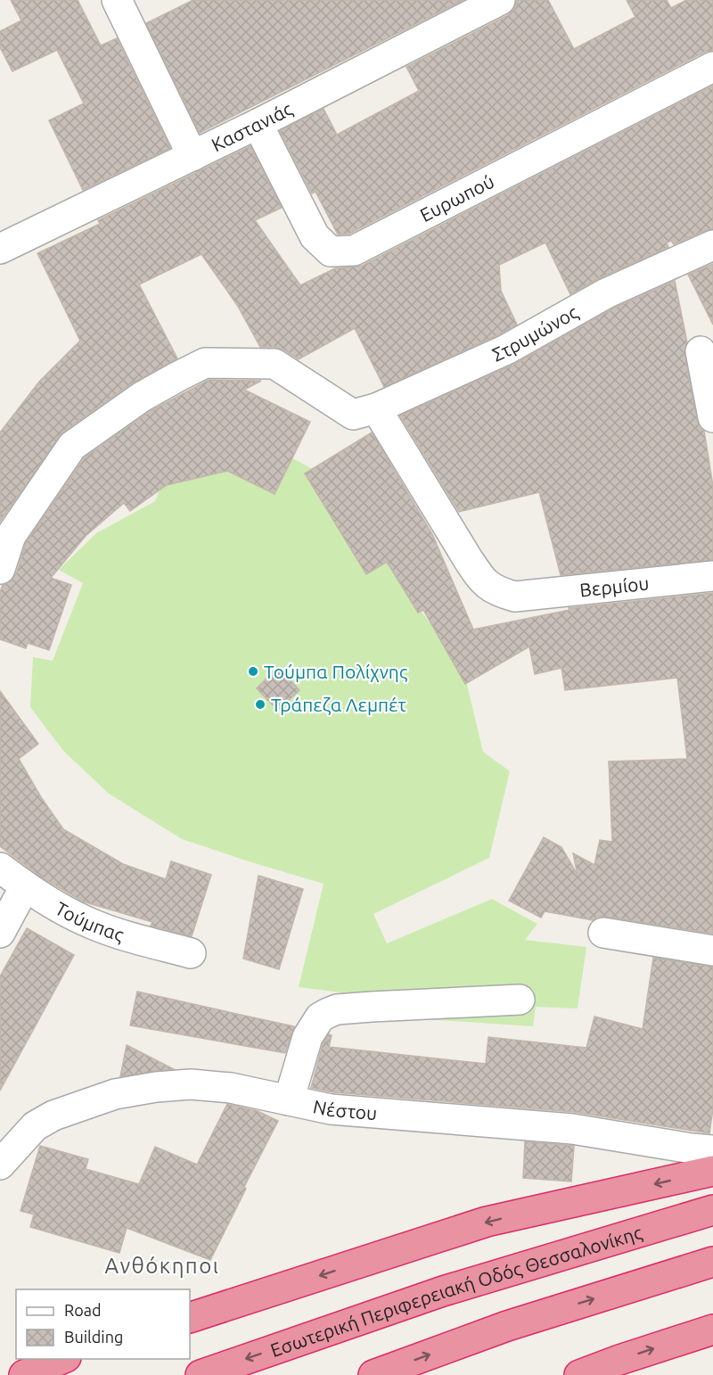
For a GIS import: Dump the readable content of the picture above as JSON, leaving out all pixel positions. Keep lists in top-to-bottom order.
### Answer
{
  "streets": {
    "highway": ["Εσωτερική Περιφερειακή Οδός Θεσσαλονίκης"],
    "street": [
      "Καστανιάς",
      "Ευρωπού",
      "Στρυμώνος",
      "Βερμίου",
      "Τούμπας",
      "Νέστου"
    ]
  },
  "crossings": [
    ["Καστανιάς", "Ευρωπού"],
    ["Στρυμώνος", "Βερμίου"]
  ],
  "districts": ["Ανθόκηποι"],
  "places": ["Τούμπα Πολίχνης", "Τράπεζα Λεμπέτ"],
  "legend": ["Road", "Building"]
}
